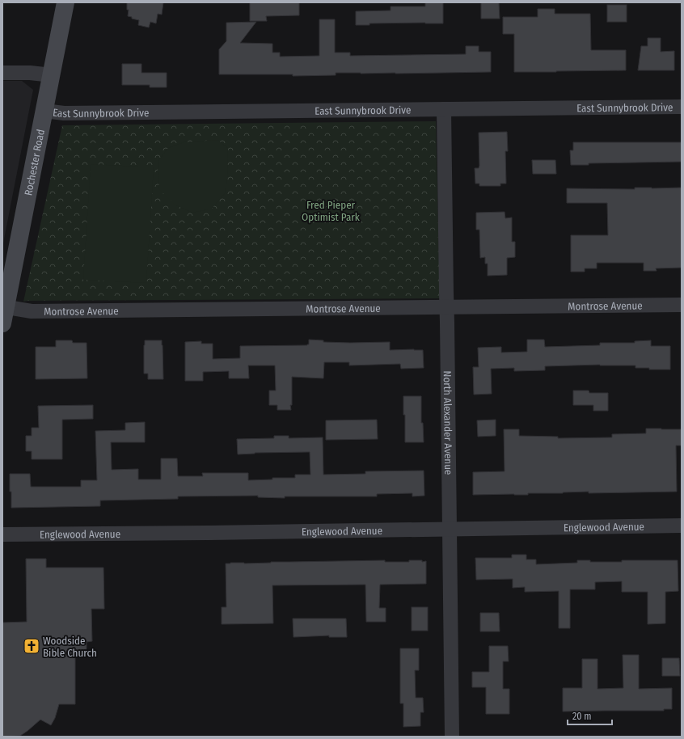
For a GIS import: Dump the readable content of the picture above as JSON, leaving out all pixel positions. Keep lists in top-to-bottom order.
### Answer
{
  "streets": {
    "main road": ["Rochester Road"],
    "street": [
      "East Sunnybrook Drive",
      "Montrose Avenue",
      "North Alexander Avenue",
      "Englewood Avenue"
    ]
  },
  "crossings": [
    ["East Sunnybrook Drive", "Rochester Road"],
    ["East Sunnybrook Drive", "North Alexander Avenue"],
    ["Rochester Road", "Montrose Avenue"],
    ["Montrose Avenue", "North Alexander Avenue"],
    ["North Alexander Avenue", "Englewood Avenue"]
  ],
  "parks": ["Fred Pieper Optimist Park"],
  "places": {
    "church": ["Woodside Bible Church"]
  },
  "scale_bar": "20 m"
}
